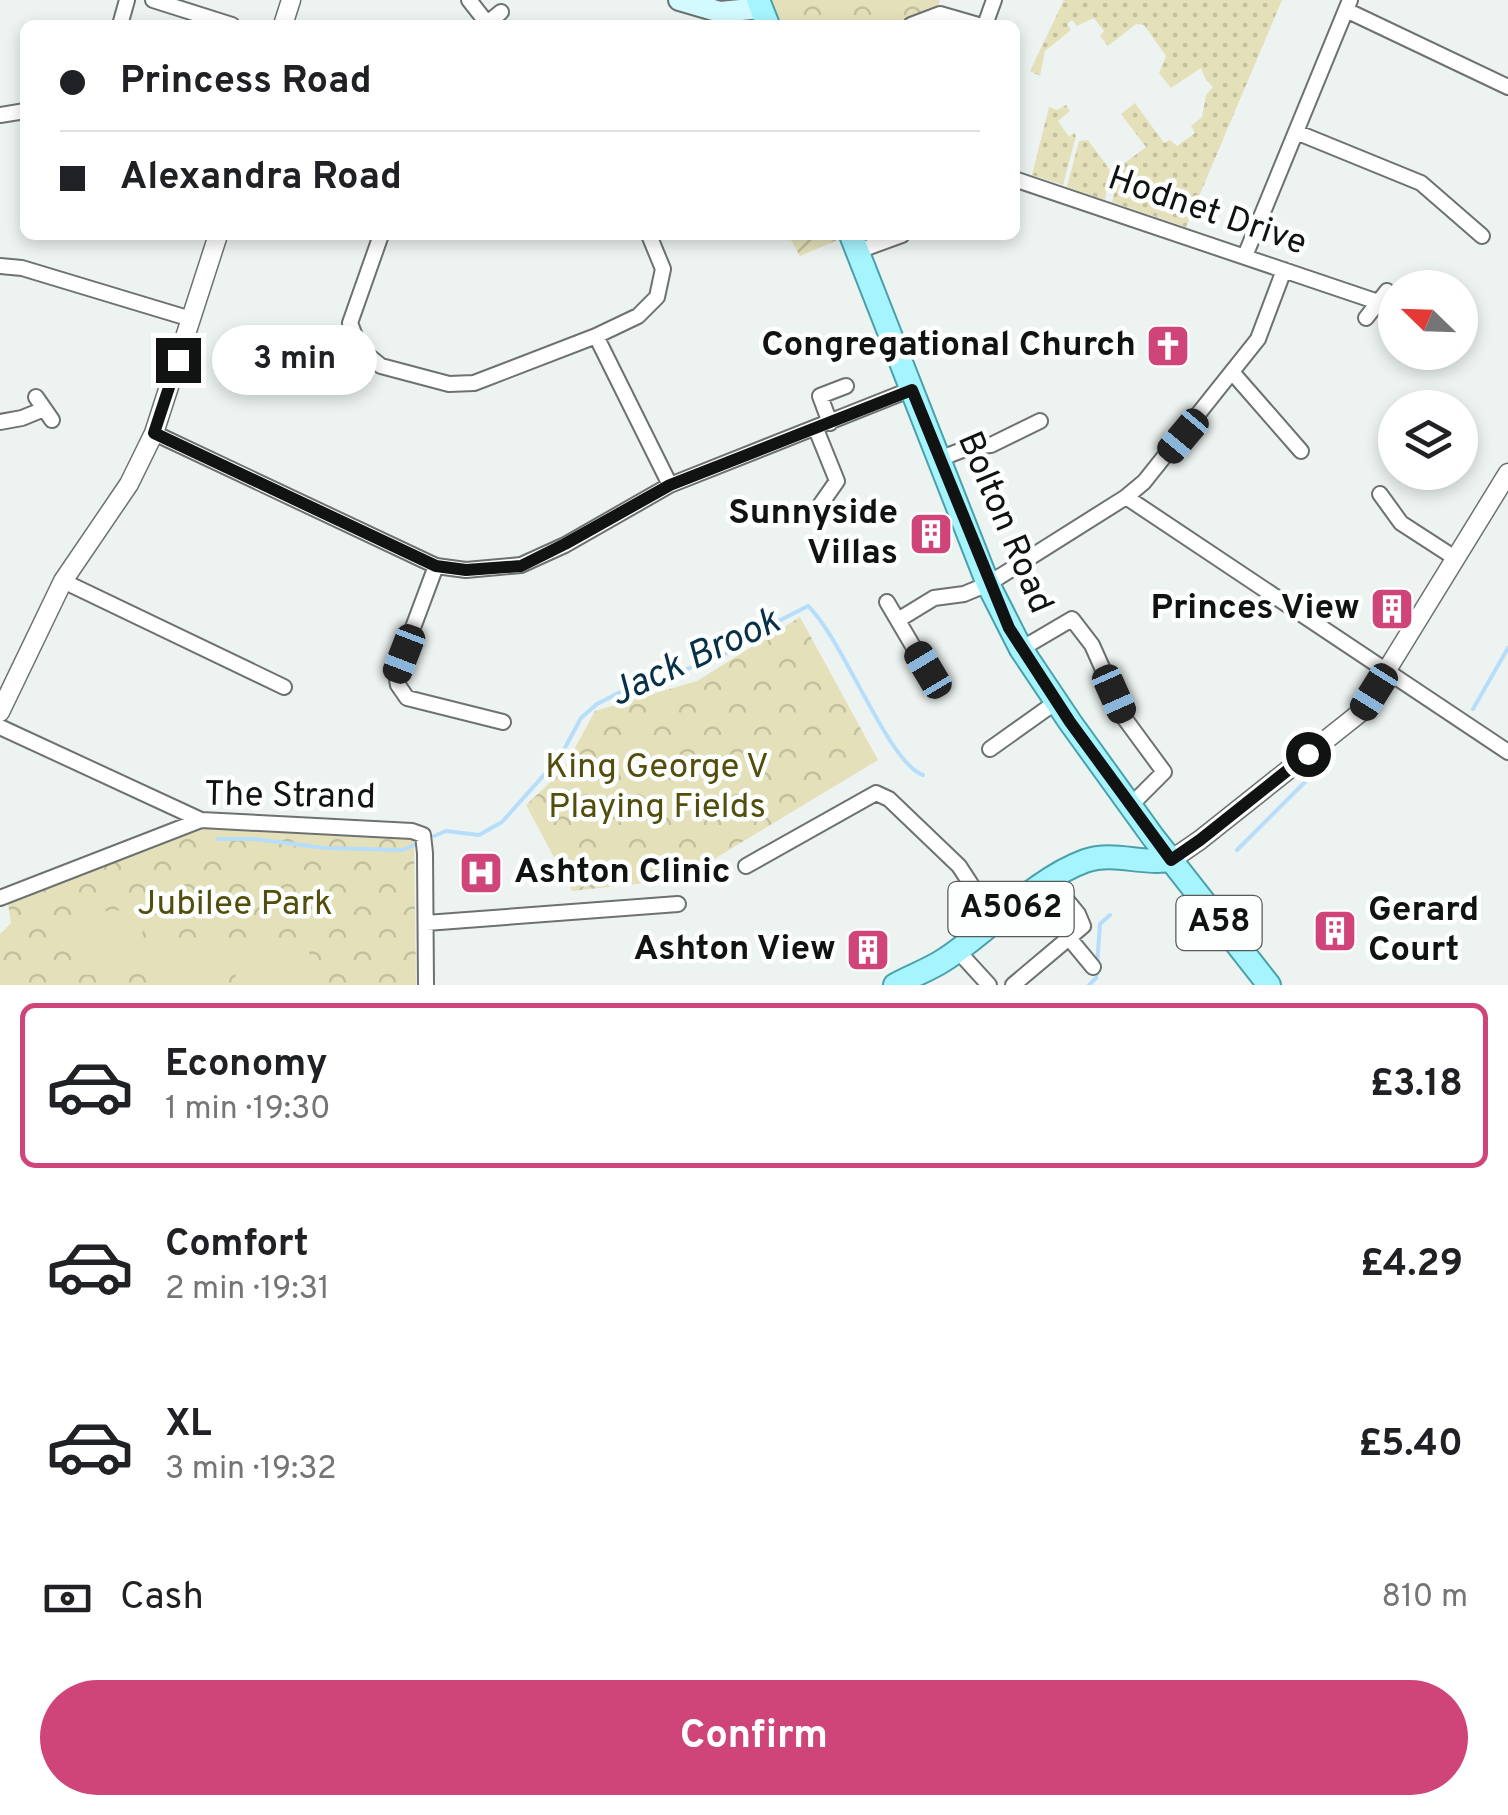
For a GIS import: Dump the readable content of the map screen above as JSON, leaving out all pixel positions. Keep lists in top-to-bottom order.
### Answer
{
  "streets": {
    "main road": ["Bolton Road", "A5062", "A58"],
    "street": ["Hodnet Drive", "The Strand"]
  },
  "crossings": [
    ["Bolton Road", "A5062"],
    ["Bolton Road", "A58"],
    ["A5062", "A58"]
  ],
  "water": ["Jack Brook"],
  "parks": ["King George V Playing Fields", "Jubilee Park"],
  "places": {
    "church": ["Congregational Church"],
    "building": [
      "Sunnyside Villas",
      "Princes View",
      "Gerard Court",
      "Ashton View"
    ],
    "hospital": ["Ashton Clinic"]
  },
  "north": "top left",
  "page": {
    "banner": ["Princess Road", "Alexandra Road"],
    "bubble": "3 min",
    "list": [
      {
        "name": "Economy",
        "note": "1 min · 19:30",
        "value": "£3.18"
      },
      {
        "name": "Comfort",
        "note": "2 min · 19:31",
        "value": "£4.29"
      },
      {
        "name": "XL",
        "note": "3 min · 19:32",
        "value": "£5.40"
      }
    ],
    "pay": ["Cash", "810 m"],
    "buttons": "Confirm"
  }
}
